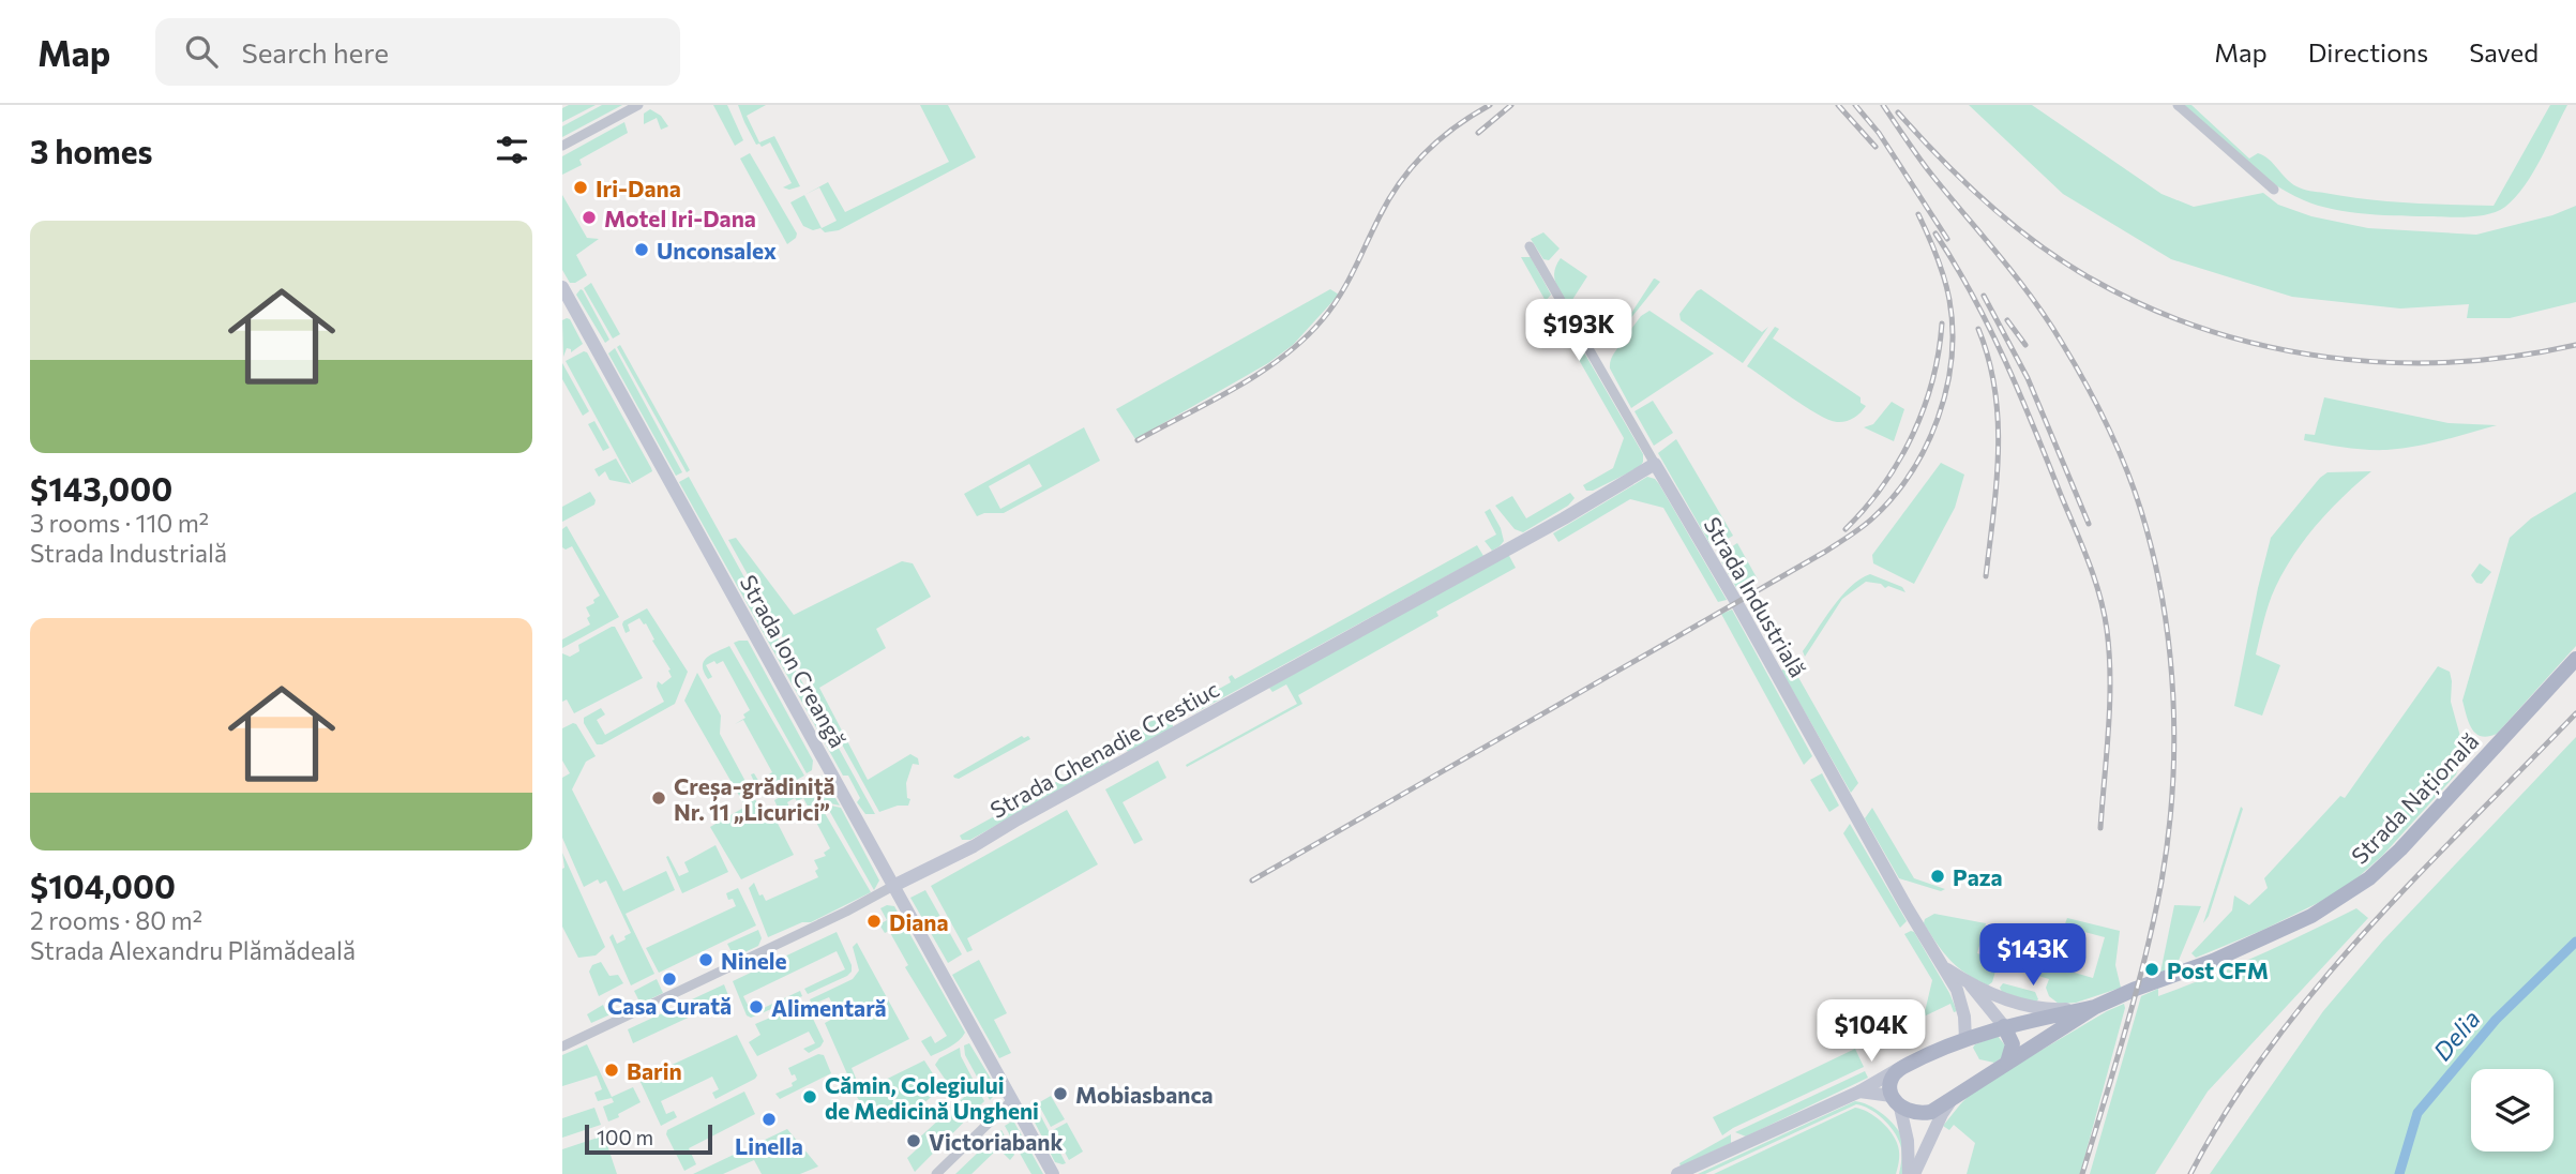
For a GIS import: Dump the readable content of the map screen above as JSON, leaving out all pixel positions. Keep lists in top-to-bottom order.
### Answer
{
  "streets": {
    "main road": ["Strada Națională"],
    "street": ["Strada Industrială", "Strada Ion Creangă", "Strada Ghenadie Crestiuc"]
  },
  "crossings": [
    ["Strada Industrială", "Strada Ghenadie Crestiuc"],
    ["Strada Industrială", "Strada Națională"],
    ["Strada Ion Creangă", "Strada Ghenadie Crestiuc"]
  ],
  "water": ["Delia"],
  "places": [
    "Iri-Dana",
    "Motel Iri-Dana",
    "Unconsalex",
    "Creșa-grădiniță Nr. 11 „Licurici”",
    "Paza",
    "Diana",
    "Ninele",
    "Post CFM",
    "Casa Curată",
    "Alimentară",
    "Barin",
    "Mobiasbanca",
    "Cămin, Colegiului de Medicină Ungheni",
    "Linella",
    "Victoriabank"
  ],
  "scale_bar": "100 m",
  "page": {
    "header": "Map",
    "search": "Search here",
    "nav": ["Map", "Directions", "Saved"],
    "heading": "3 homes",
    "list": [
      {
        "name": "$143,000",
        "note": "3 rooms · 110 m² · Strada Industrială"
      },
      {
        "name": "$104,000",
        "note": "2 rooms · 80 m² · Strada Alexandru Plămădeală"
      }
    ],
    "price": ["$193K", "$143K", "$104K"],
    "scale": "100 m"
  }
}
